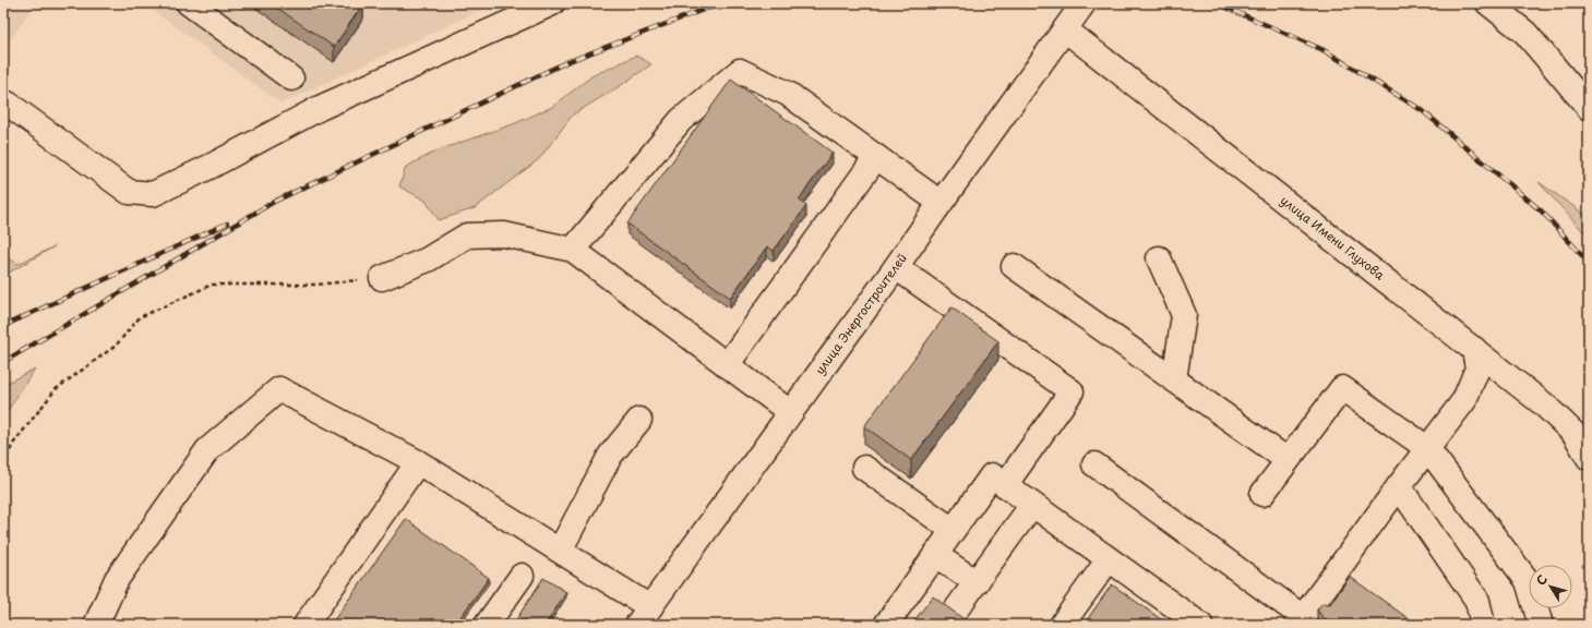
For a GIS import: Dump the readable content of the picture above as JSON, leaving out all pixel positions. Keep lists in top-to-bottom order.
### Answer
{
  "streets": {
    "main road": ["улица Имени Глухова", "улица Энергостроителей"]
  },
  "crossings": [
    ["улица Имени Глухова", "улица Энергостроителей"]
  ],
  "north": "top left"
}
